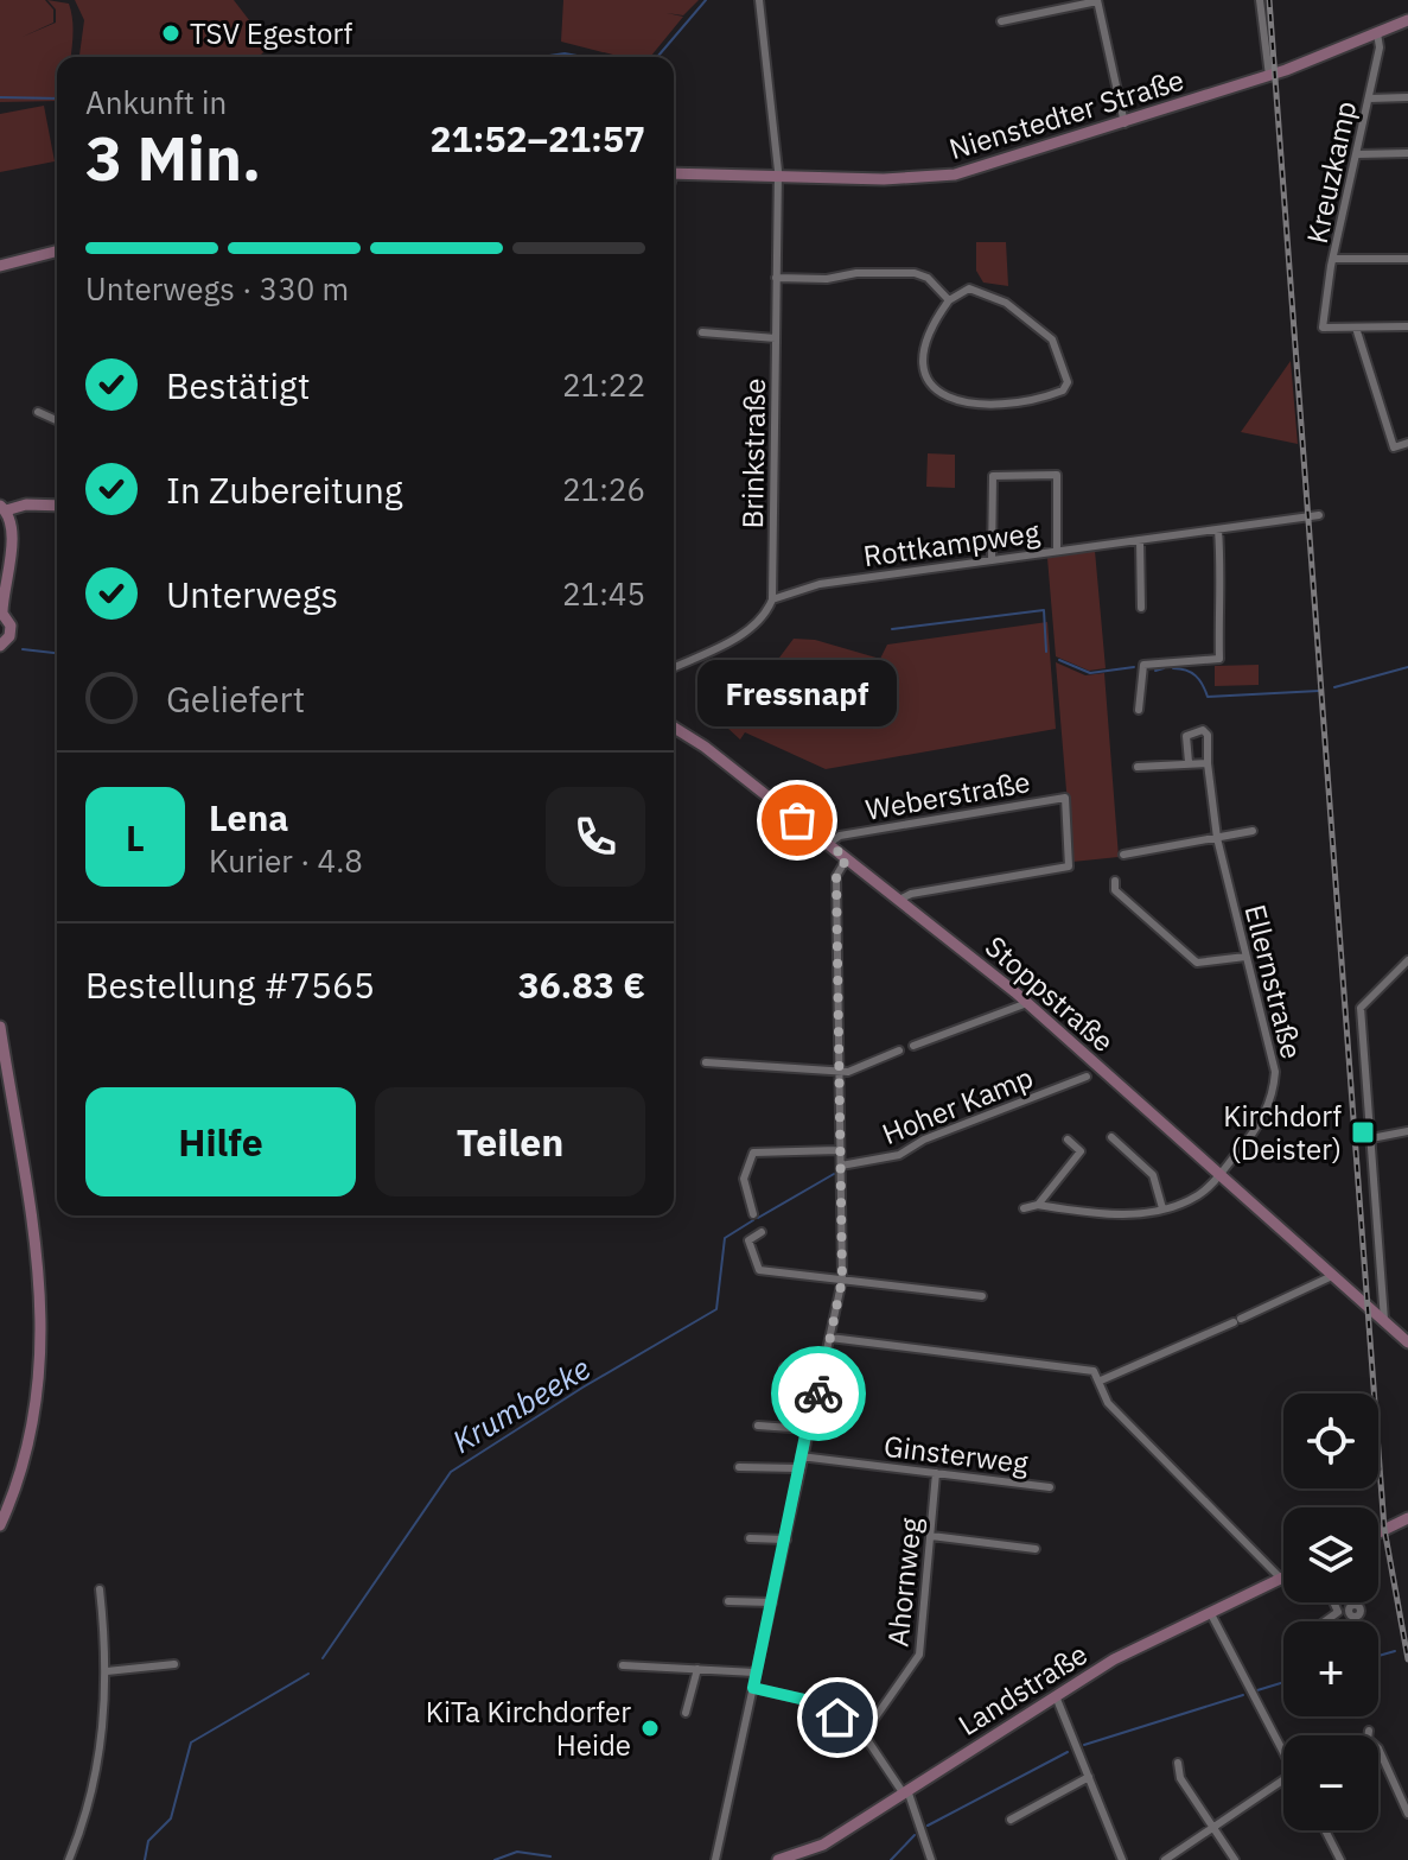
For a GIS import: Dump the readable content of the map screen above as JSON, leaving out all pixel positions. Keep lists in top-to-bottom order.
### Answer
{
  "streets": {
    "main road": ["Nienstedter Straße", "Stoppstraße", "Landstraße"],
    "street": [
      "Kreuzkamp",
      "Brinkstraße",
      "Rottkampweg",
      "Weberstraße",
      "Ellernstraße",
      "Hoher Kamp",
      "Ginsterweg",
      "Ahornweg"
    ]
  },
  "crossings": [
    ["Nienstedter Straße", "Kreuzkamp"],
    ["Nienstedter Straße", "Brinkstraße"],
    ["Brinkstraße", "Rottkampweg"],
    ["Weberstraße", "Stoppstraße"],
    ["Ellernstraße", "Stoppstraße"],
    ["Ginsterweg", "Ahornweg"]
  ],
  "water": ["Krumbeeke"],
  "places": {
    "other": ["TSV Egestorf", "Fressnapf", "KiTa Kirchdorfer Heide"],
    "transit": ["Kirchdorf (Deister)"]
  },
  "page": {
    "heading": ["3 Min.", "Ankunft in", "21:52–21:57"],
    "panel": [
      "Lena",
      "Kurier · 4.8",
      "Bestellung #7565",
      "36.83 €"
    ],
    "bar": "Unterwegs · 330 m",
    "list": [
      ["Bestätigt", "21:22"],
      ["In Zubereitung", "21:26"],
      ["Unterwegs", "21:45"],
      "Geliefert"
    ],
    "bubble": "Fressnapf",
    "round": "L",
    "buttons": ["Hilfe", "Teilen"],
    "map_buttons": ["+", "−"]
  }
}
